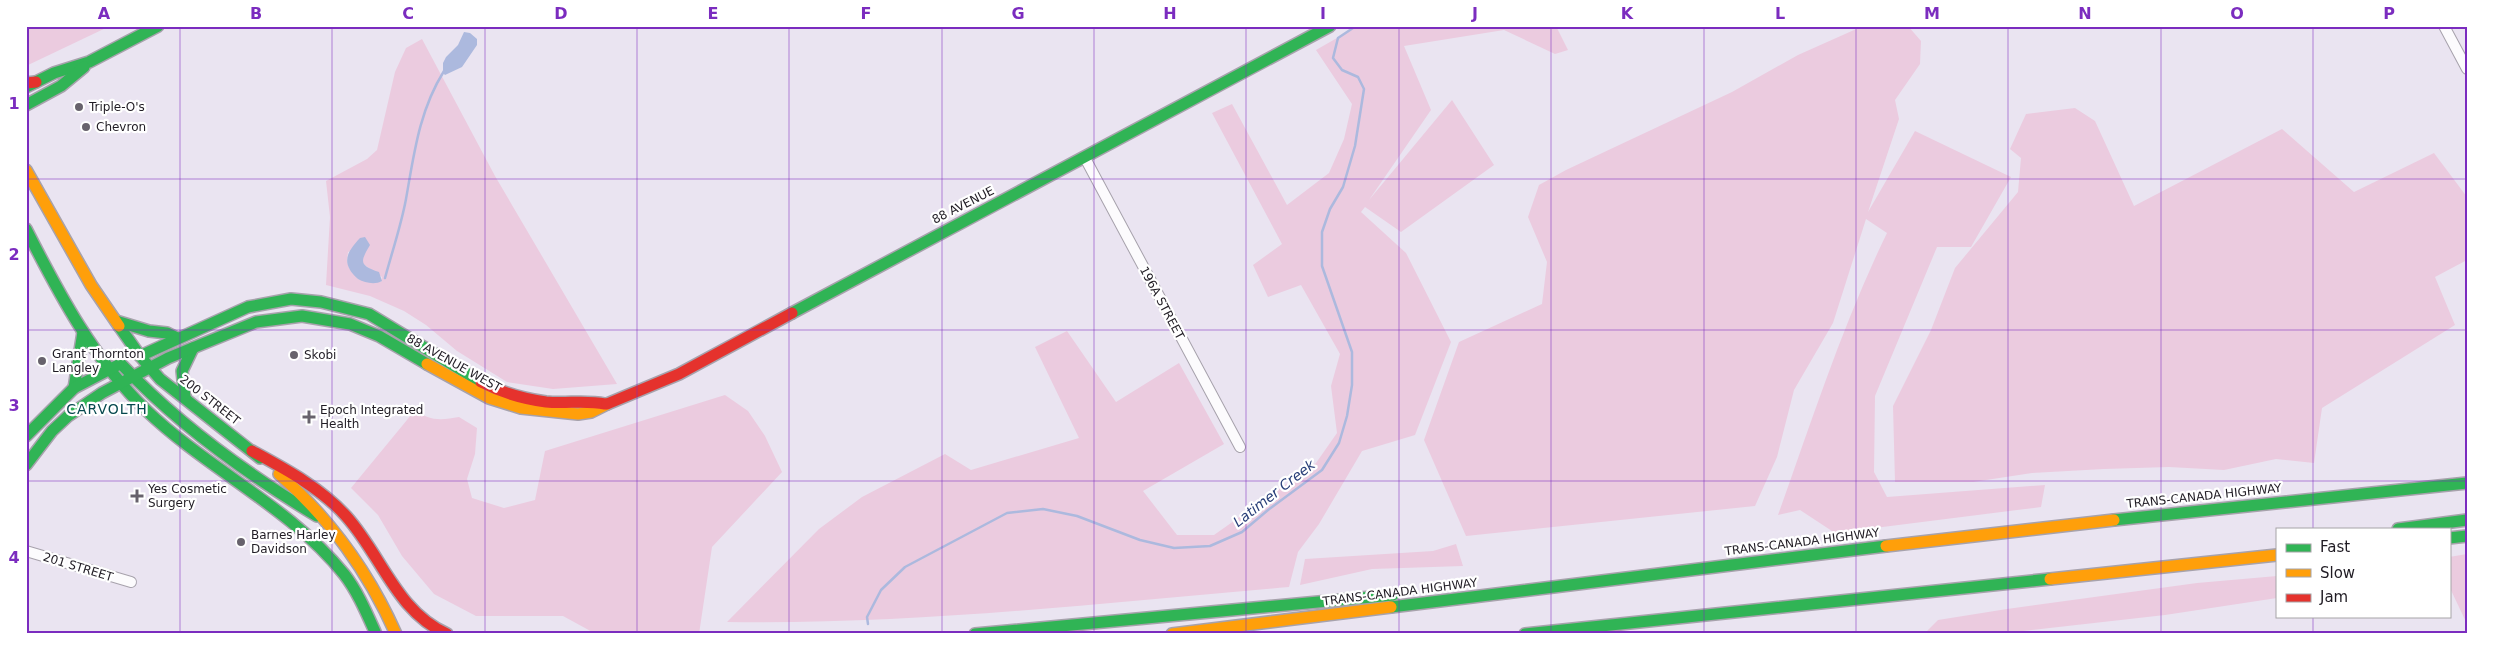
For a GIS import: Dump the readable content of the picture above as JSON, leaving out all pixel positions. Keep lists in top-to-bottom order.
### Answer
{
  "streets": {
    "main road": [
      "88 AVENUE",
      "88 AVENUE WEST",
      "200 STREET",
      "TRANS-CANADA HIGHWAY"
    ],
    "street": ["196A STREET", "201 STREET"]
  },
  "crossings": [
    ["88 AVENUE", "196A STREET"],
    ["88 AVENUE", "88 AVENUE WEST"],
    ["88 AVENUE WEST", "200 STREET"]
  ],
  "districts": ["CARVOLTH"],
  "water": ["Latimer Creek"],
  "places": {
    "other": [
      "Triple-O's",
      "Chevron",
      "Skobi",
      "Grant Thornton Langley",
      "Barnes Harley Davidson"
    ],
    "health": ["Epoch Integrated Health", "Yes Cosmetic Surgery"]
  },
  "legend": ["Fast", "Slow", "Jam"],
  "grid": {
    "columns": [
      "A",
      "B",
      "C",
      "D",
      "E",
      "F",
      "G",
      "H",
      "I",
      "J",
      "K",
      "L",
      "M",
      "N",
      "O",
      "P"
    ],
    "rows": [
      "1",
      "2",
      "3",
      "4"
    ]
  }
}
